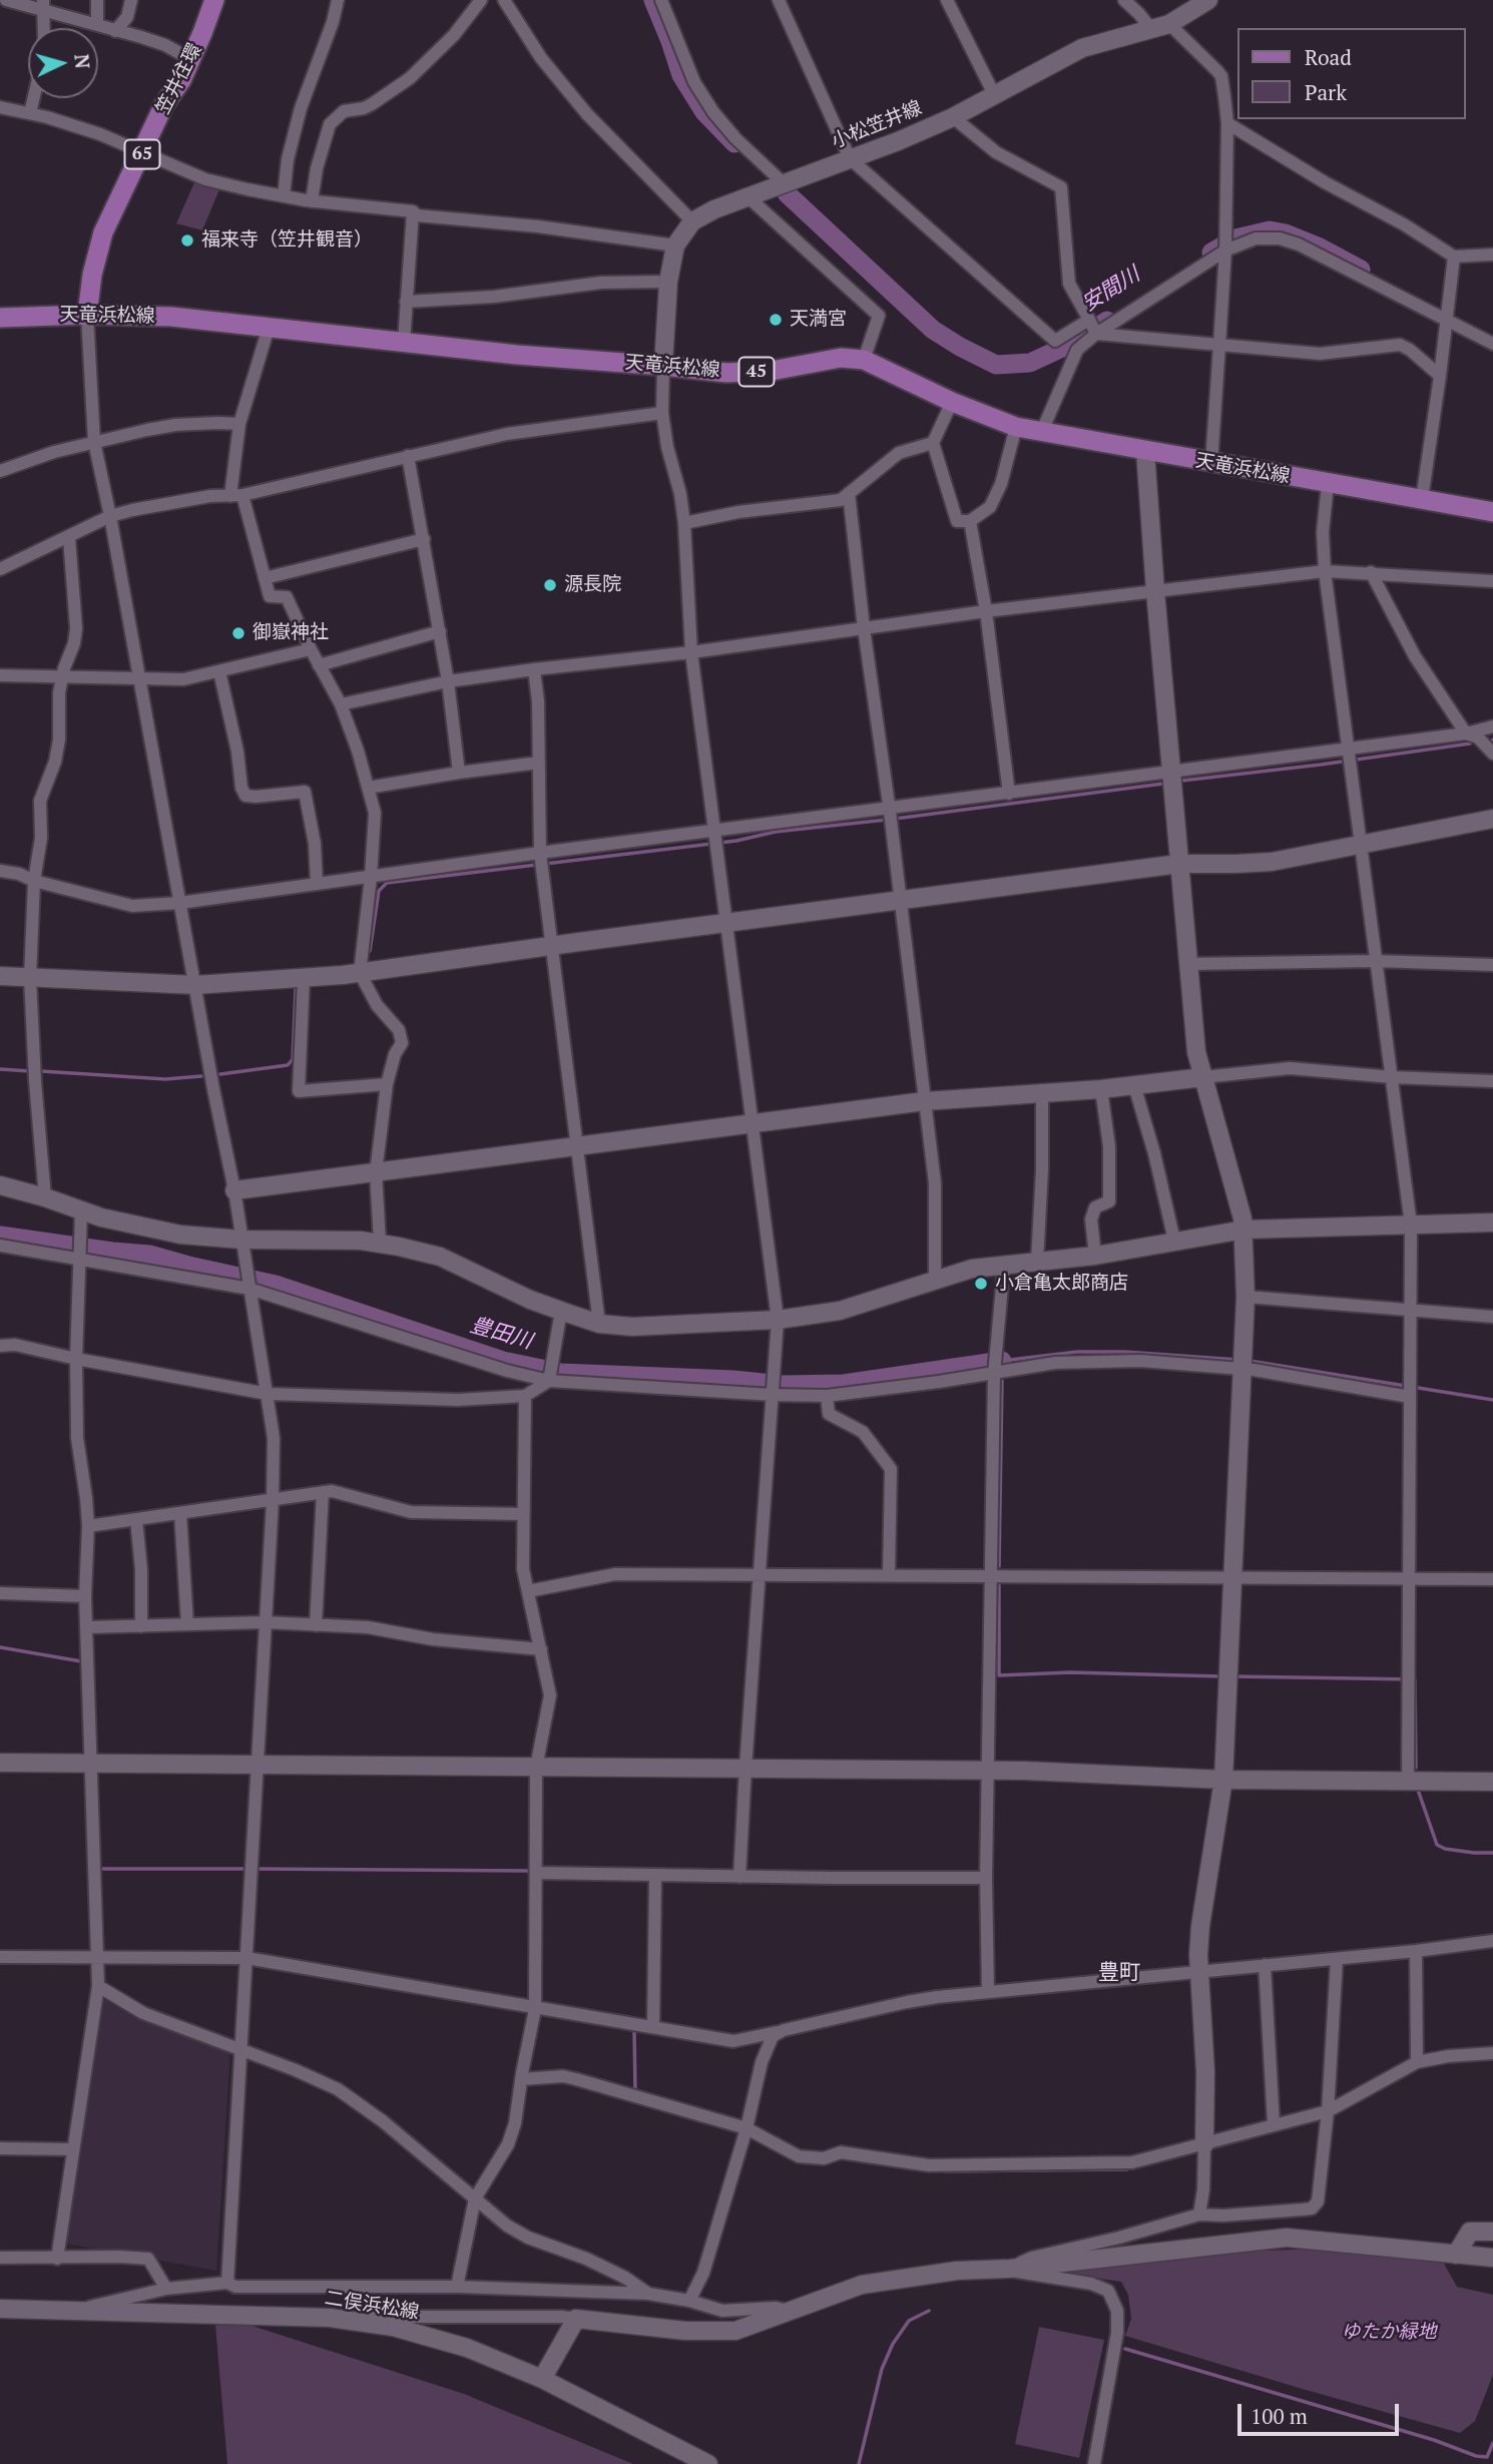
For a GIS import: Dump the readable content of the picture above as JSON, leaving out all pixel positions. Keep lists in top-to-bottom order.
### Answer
{
  "streets": {
    "main road": [
      "笠井往環",
      "65",
      "天竜浜松線",
      "45"
    ],
    "street": ["小松笠井線", "二俣浜松線"]
  },
  "crossings": [
    ["笠井往環", "天竜浜松線"],
    ["小松笠井線", "天竜浜松線"]
  ],
  "districts": ["豊町"],
  "water": ["安間川", "豊田川"],
  "parks": ["ゆたか緑地"],
  "places": [
    "福来寺（笠井観音）",
    "天満宮",
    "源長院",
    "御嶽神社",
    "小倉亀太郎商店"
  ],
  "legend": ["Road", "Park"],
  "scale_bar": "100 m",
  "north": "right"
}
